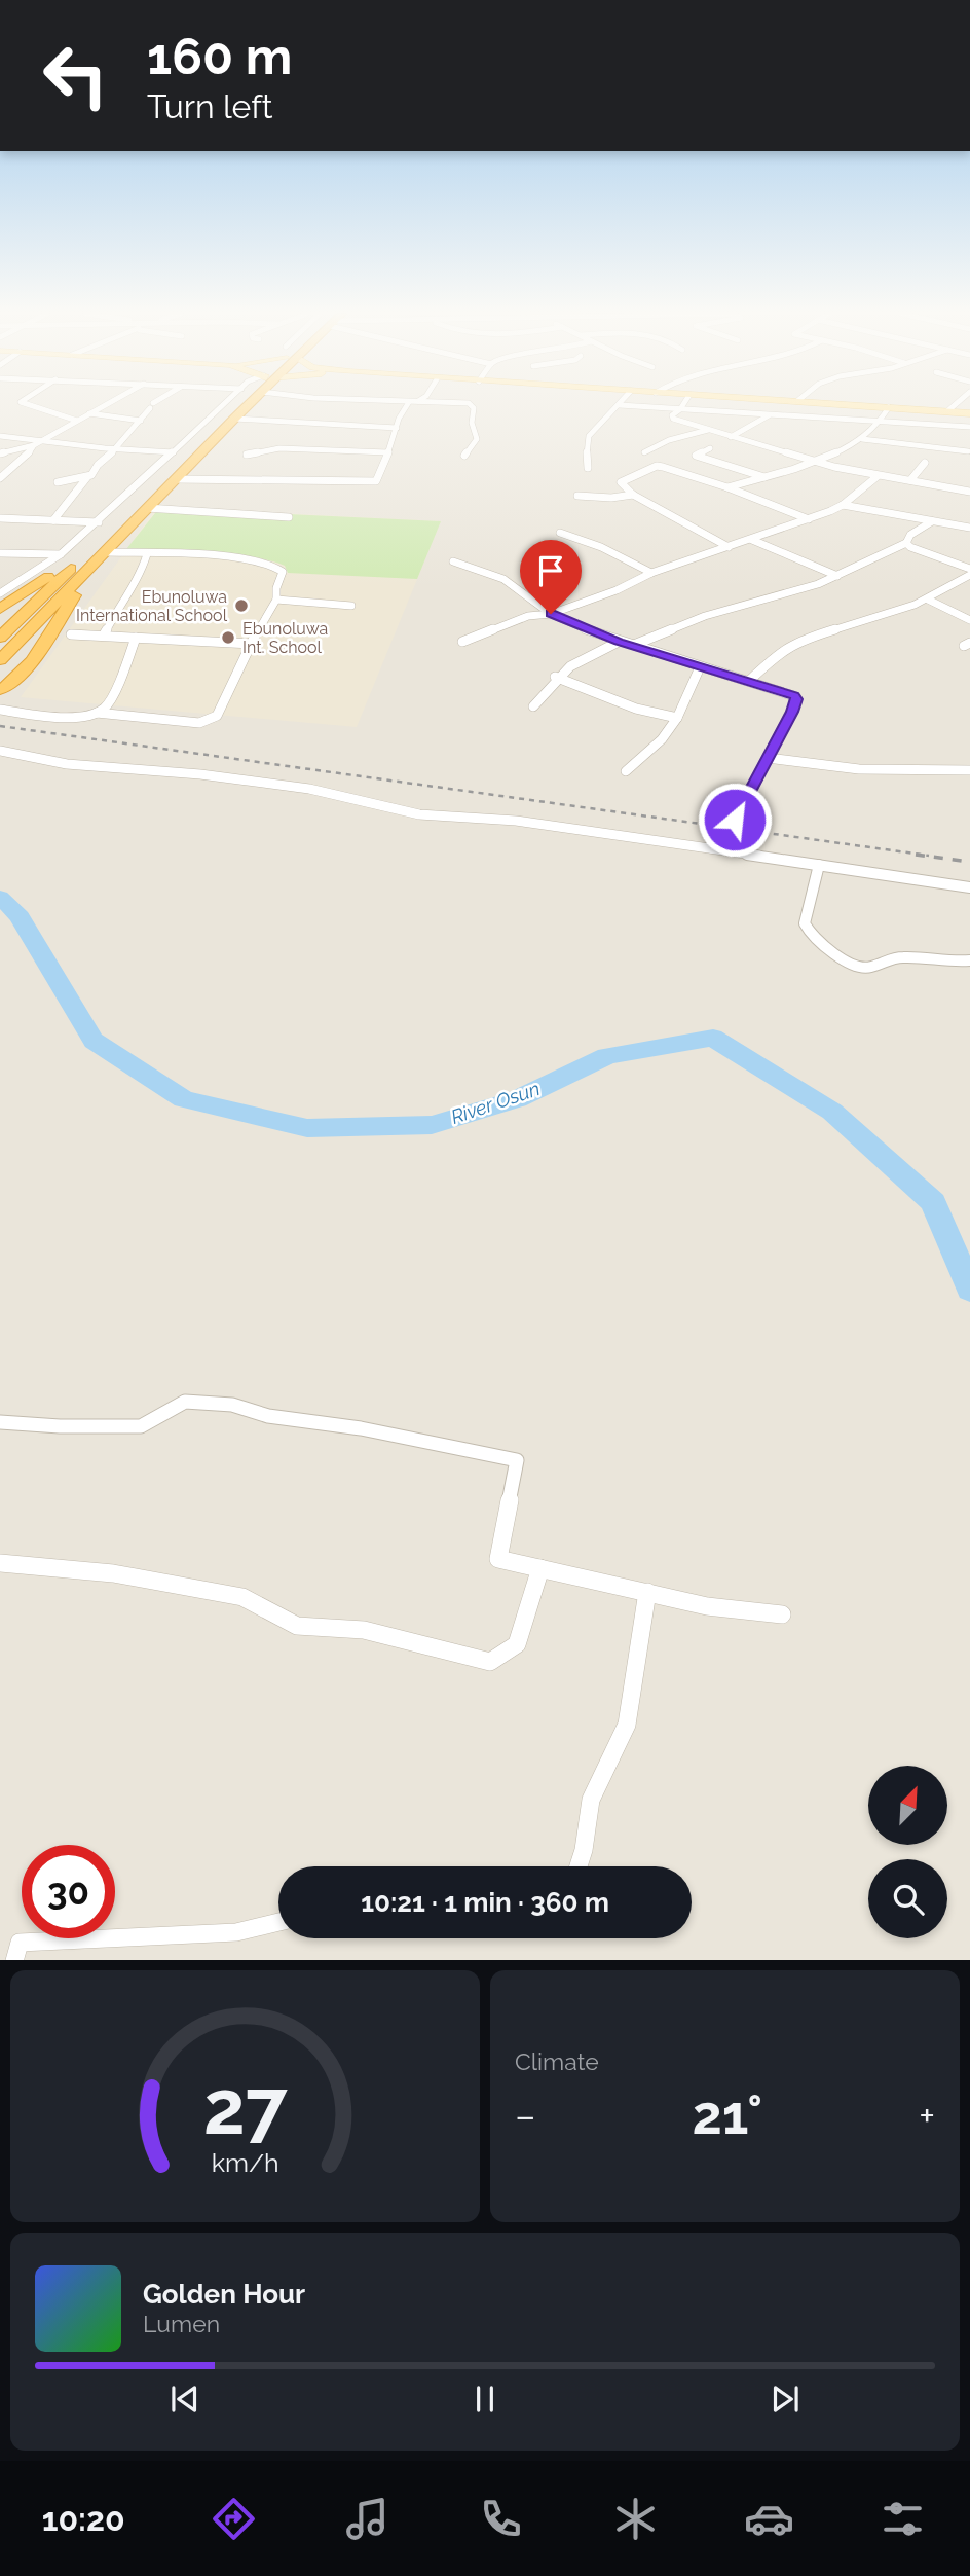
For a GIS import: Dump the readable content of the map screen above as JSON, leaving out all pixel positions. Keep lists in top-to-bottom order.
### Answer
{
  "water": ["River Osun"],
  "places": ["Ebunoluwa International School", "Ebunoluwa Int. School"],
  "north": "top right",
  "page": {
    "turn": ["160 m", "Turn left"],
    "limit": "30",
    "trip": "10:21 · 1 min · 360 m",
    "tile": "Climate",
    "heat": ["−", "21°", "+"],
    "song": ["Golden Hour", "Lumen"],
    "tabs": "10:20",
    "gauge": ["27", "km/h"]
  }
}
